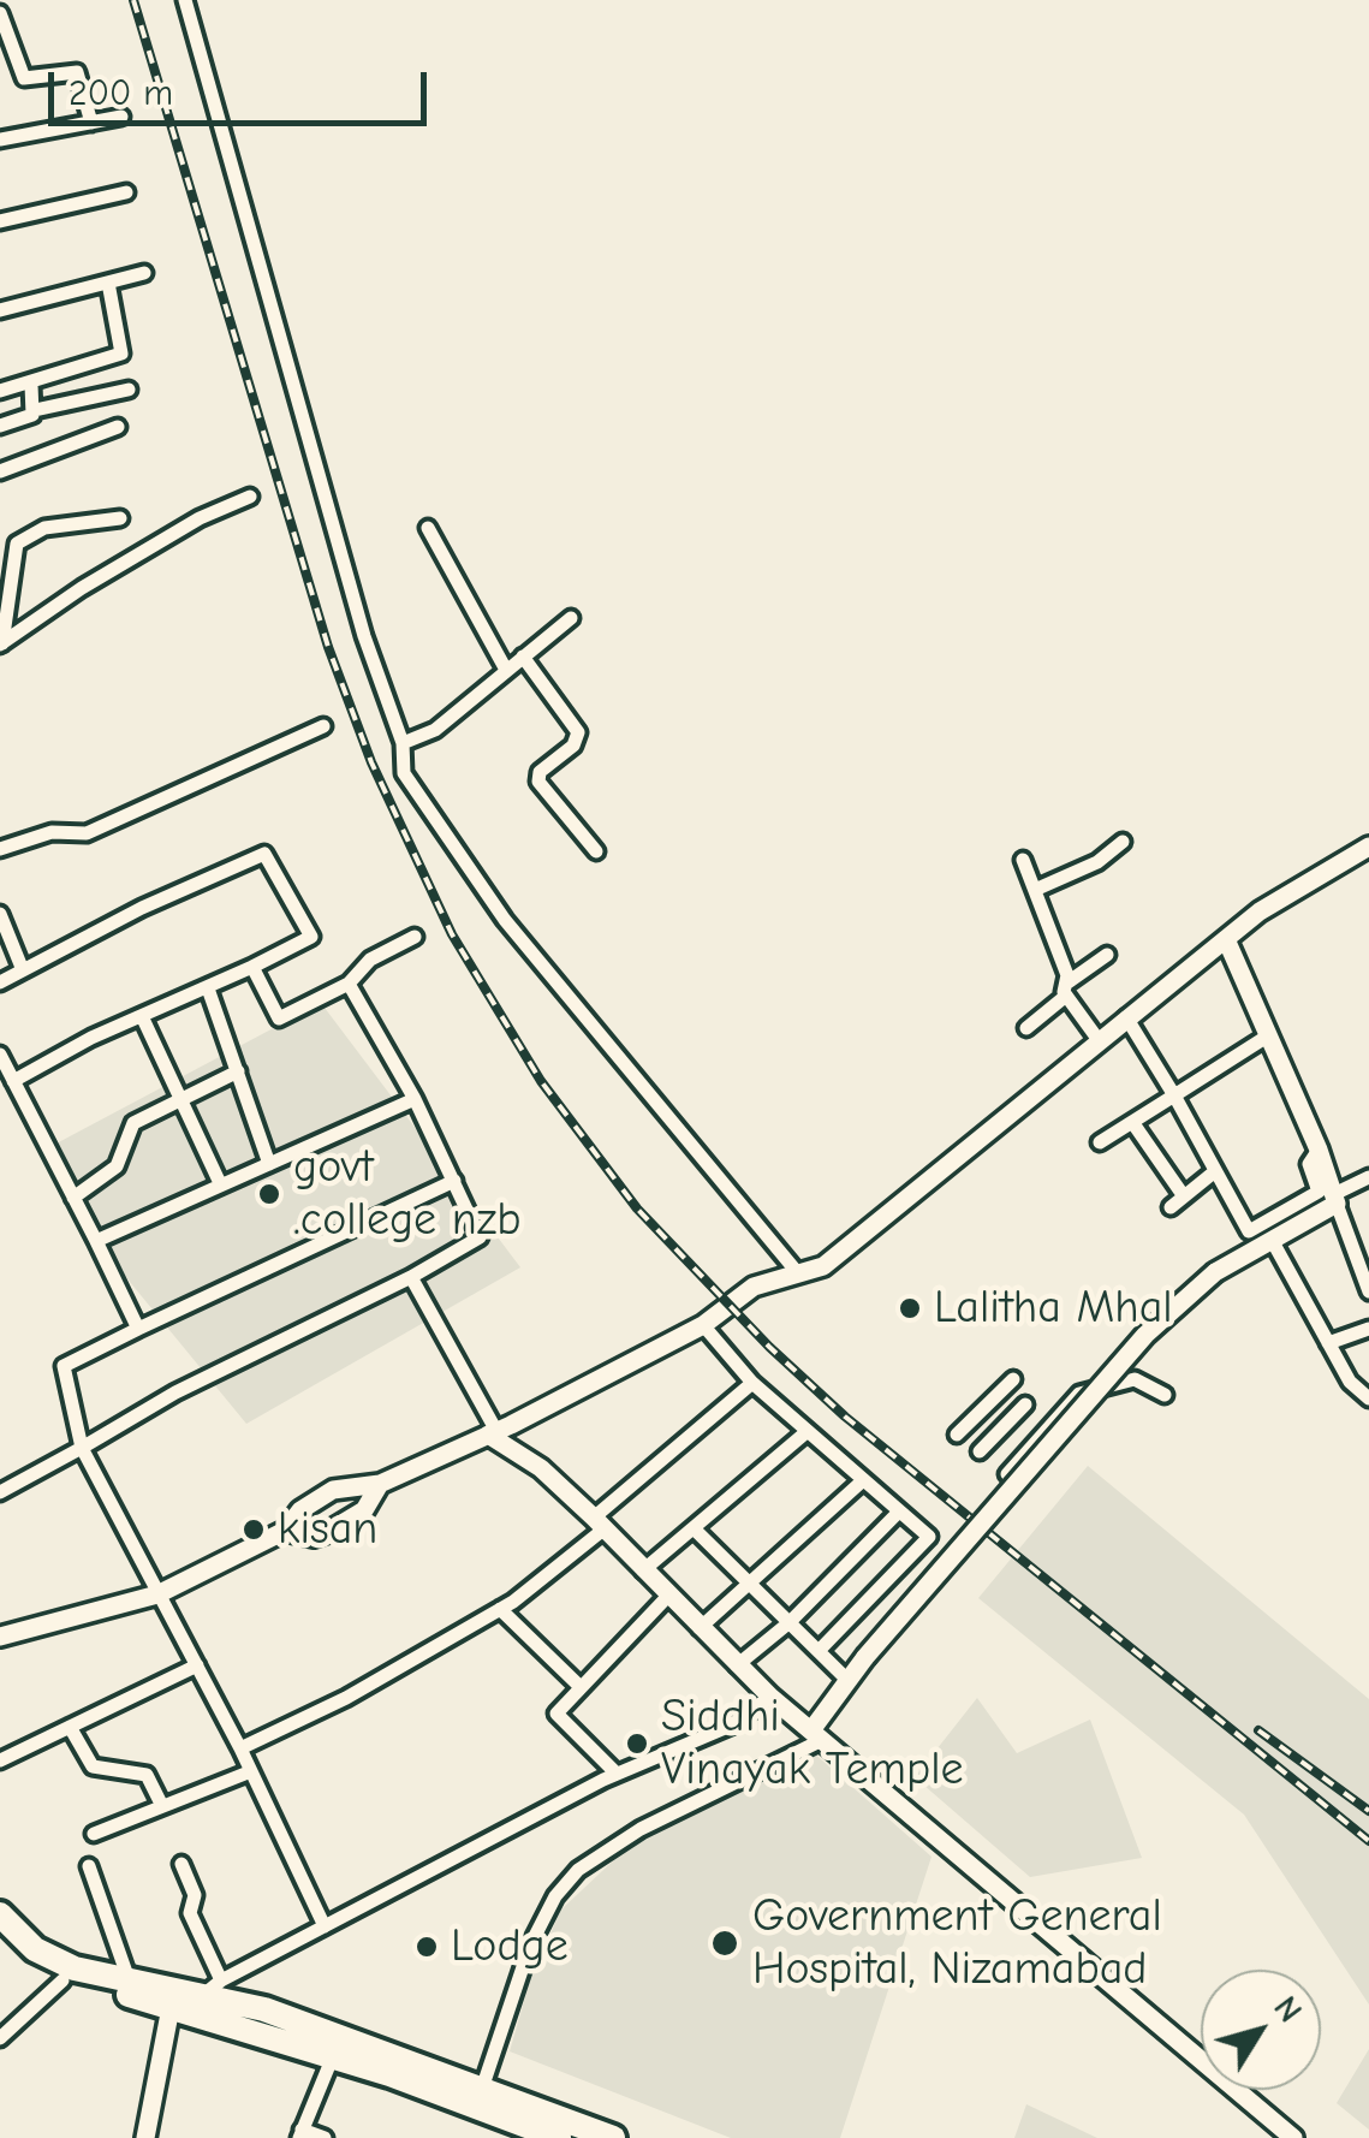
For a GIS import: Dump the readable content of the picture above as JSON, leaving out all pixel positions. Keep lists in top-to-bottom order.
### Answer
{
  "places": [
    "govt .college nzb",
    "Lalitha Mhal",
    "kisan",
    "Siddhi Vinayak Temple",
    "Government General Hospital, Nizamabad",
    "Lodge"
  ],
  "scale_bar": "200 m",
  "north": "top right"
}
